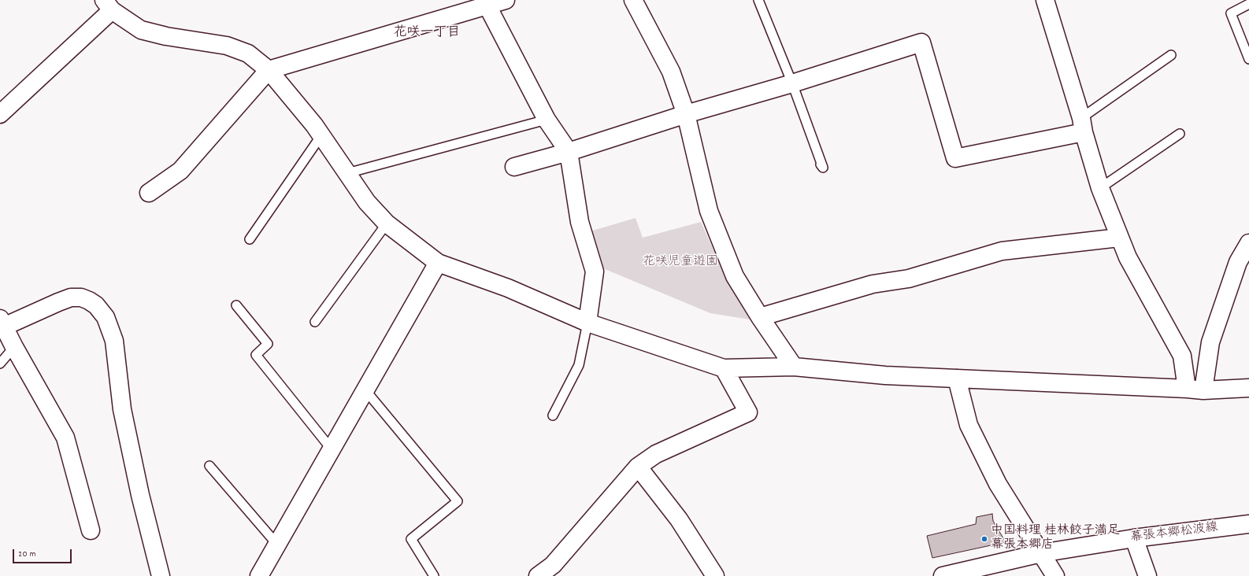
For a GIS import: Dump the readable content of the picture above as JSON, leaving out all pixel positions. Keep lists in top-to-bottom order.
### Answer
{
  "streets": {
    "street": ["幕張本郷松波線"]
  },
  "districts": ["花咲一丁目"],
  "parks": ["花咲児童遊園"],
  "places": ["中国料理 桂林餃子満足 幕張本郷店"],
  "scale_bar": "20 m"
}
